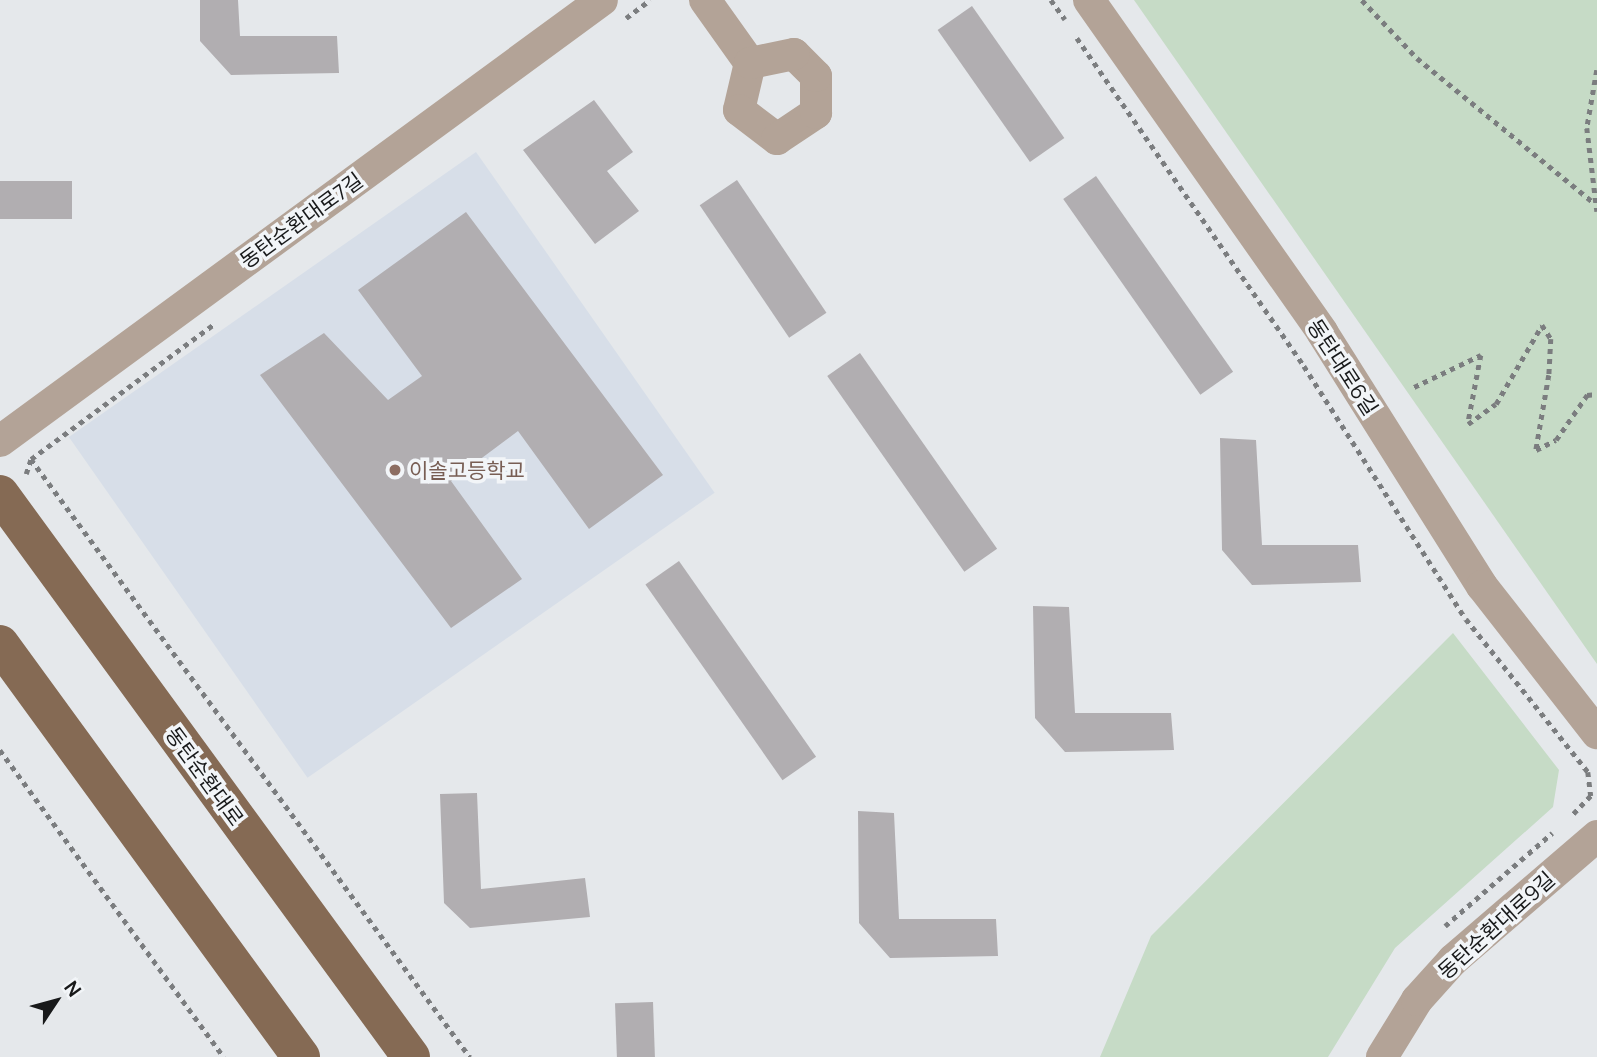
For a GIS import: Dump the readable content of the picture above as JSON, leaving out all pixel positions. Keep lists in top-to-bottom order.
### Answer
{
  "streets": {
    "main road": ["동탄순환대로"],
    "street": ["동탄순환대로7길", "동탄대로6길", "동탄순환대로9길"]
  },
  "places": ["이솔고등학교"],
  "north": "top right"
}
